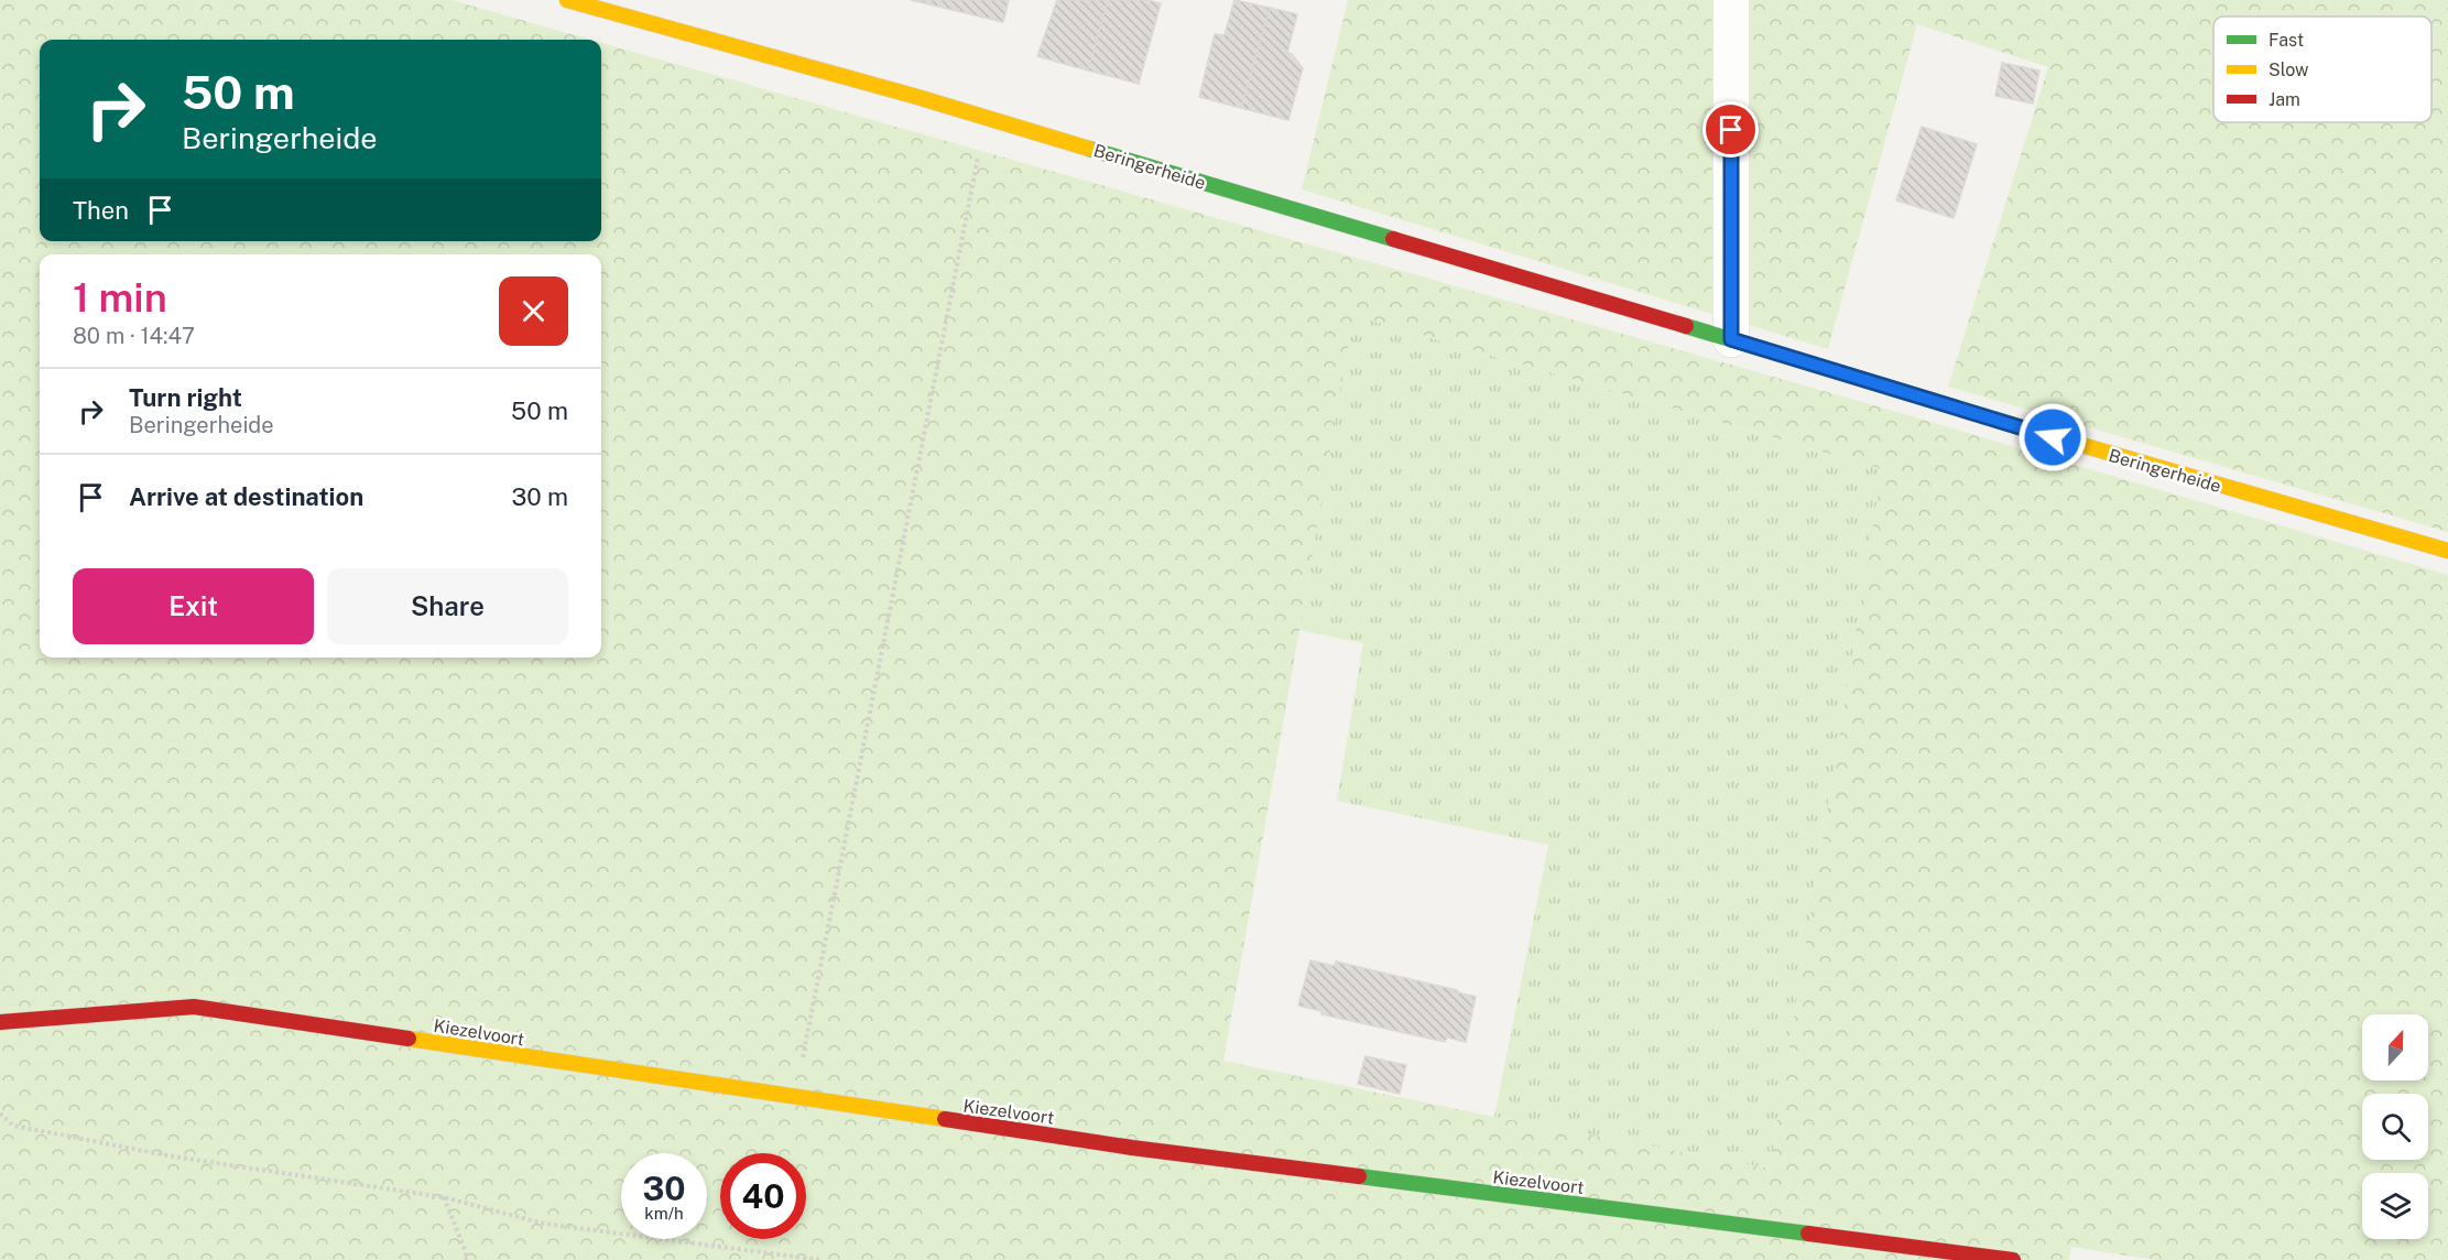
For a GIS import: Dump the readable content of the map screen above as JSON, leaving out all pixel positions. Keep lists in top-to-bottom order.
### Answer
{
  "streets": {
    "street": ["Beringerheide", "Kiezelvoort"]
  },
  "legend": ["Fast", "Slow", "Jam"],
  "north": "top",
  "page": {
    "turn": ["50 m", "Beringerheide"],
    "then": "Then",
    "heading": ["1 min", "80 m · 14:47"],
    "list": [
      {
        "name": "Turn right",
        "note": "Beringerheide",
        "value": "50 m"
      },
      {
        "name": "Arrive at destination",
        "value": "30 m"
      }
    ],
    "buttons": ["Exit", "Share"],
    "speed": "30 km/h",
    "limit": "40"
  }
}
